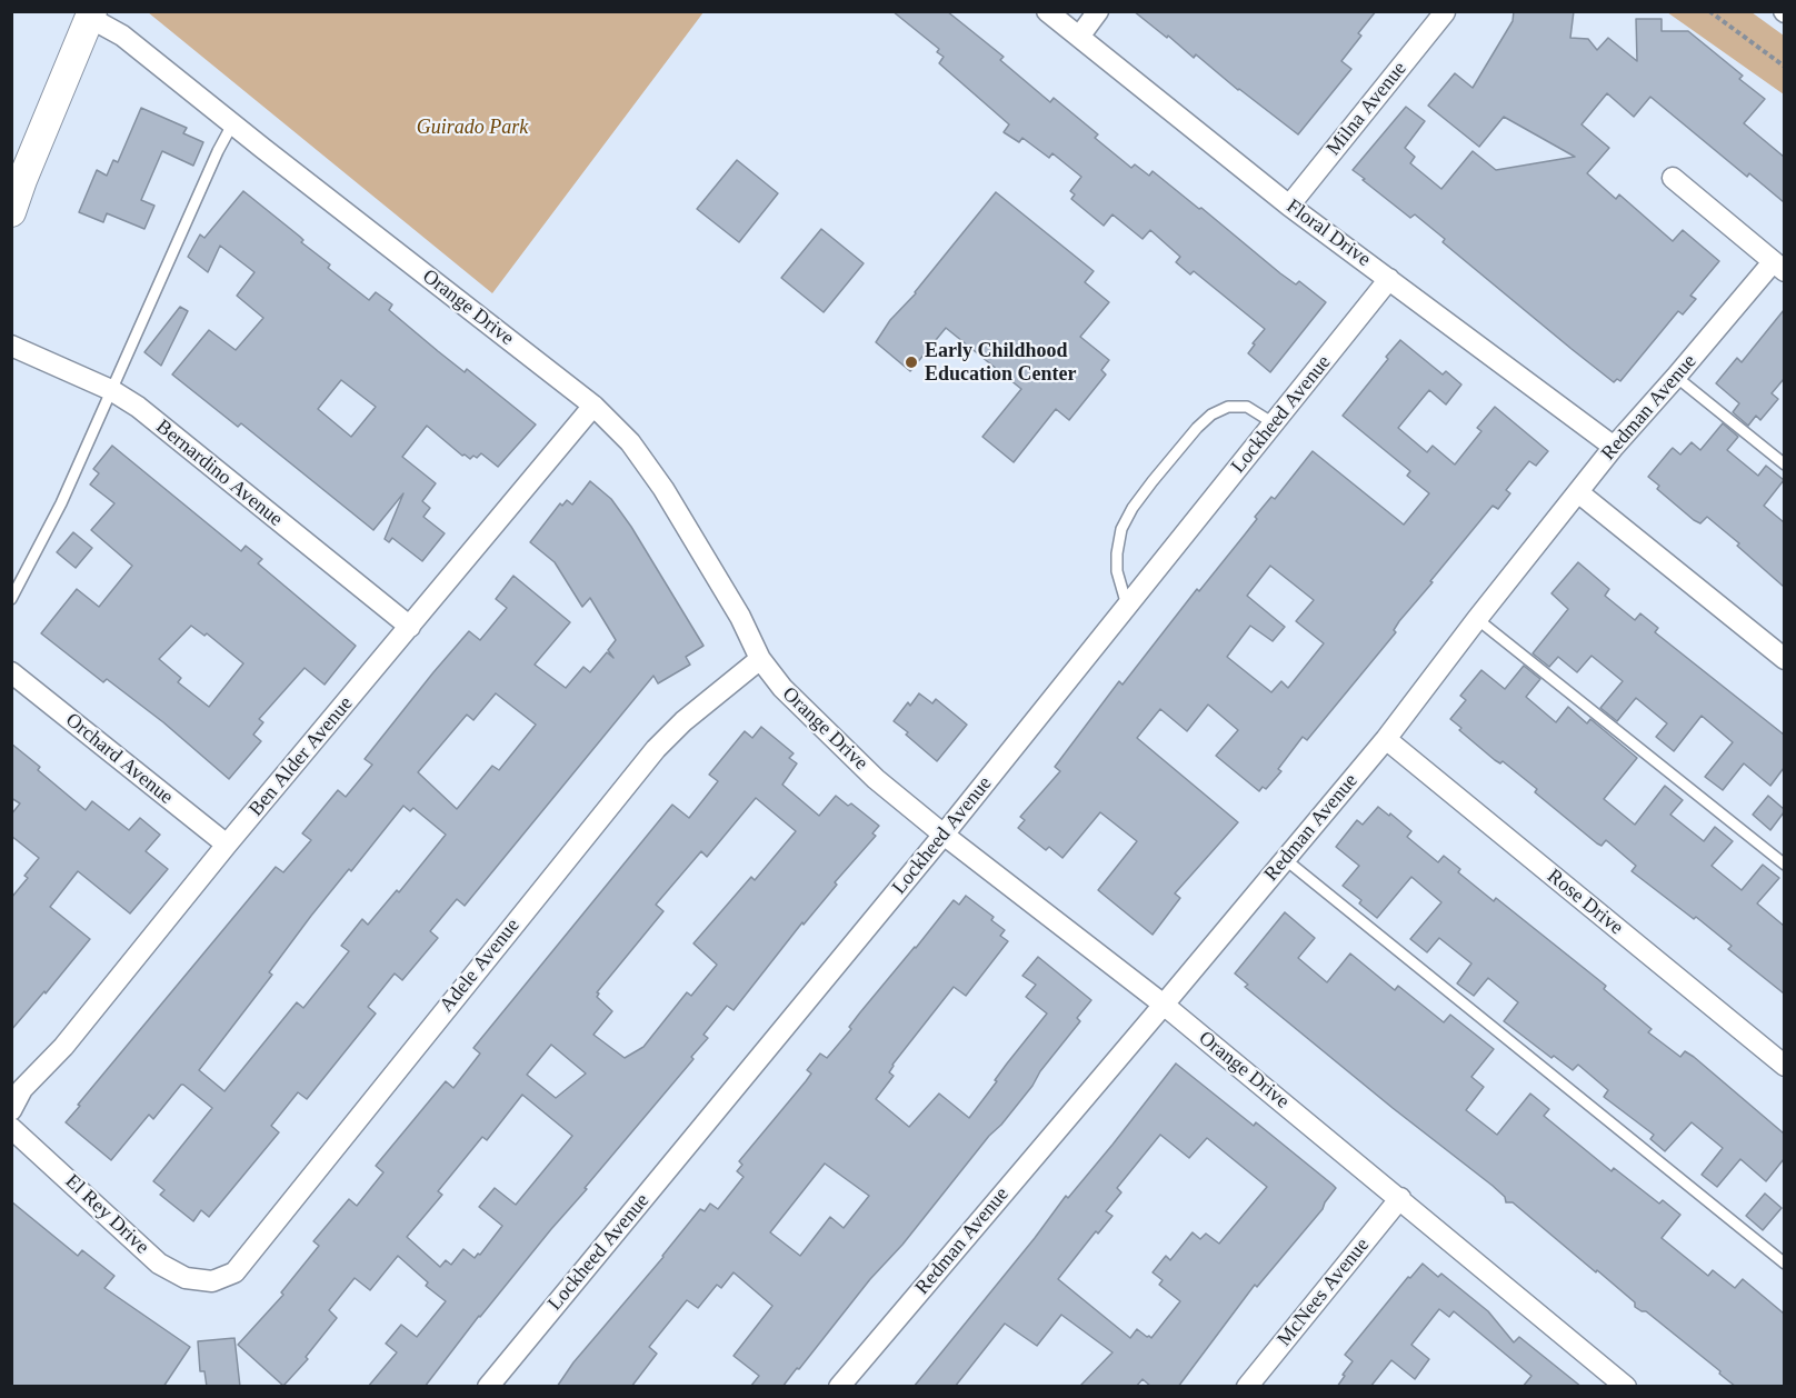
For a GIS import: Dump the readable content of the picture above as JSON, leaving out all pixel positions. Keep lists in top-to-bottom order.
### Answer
{
  "streets": {
    "street": [
      "Milna Avenue",
      "Floral Drive",
      "Orange Drive",
      "Redman Avenue",
      "Lockheed Avenue",
      "Bernardino Avenue",
      "Ben Alder Avenue",
      "Orchard Avenue",
      "Rose Drive",
      "Adele Avenue",
      "El Rey Drive",
      "McNees Avenue"
    ]
  },
  "crossings": [
    ["Milna Avenue", "Floral Drive"],
    ["Floral Drive", "Redman Avenue"],
    ["Floral Drive", "Lockheed Avenue"],
    ["Orange Drive", "Redman Avenue"],
    ["Orange Drive", "Lockheed Avenue"],
    ["Orange Drive", "Ben Alder Avenue"],
    ["Orange Drive", "Adele Avenue"],
    ["Orange Drive", "McNees Avenue"],
    ["Redman Avenue", "Rose Drive"],
    ["Bernardino Avenue", "Ben Alder Avenue"],
    ["Ben Alder Avenue", "Orchard Avenue"],
    ["Adele Avenue", "El Rey Drive"]
  ],
  "parks": ["Guirado Park"],
  "places": ["Early Childhood Education Center"]
}
